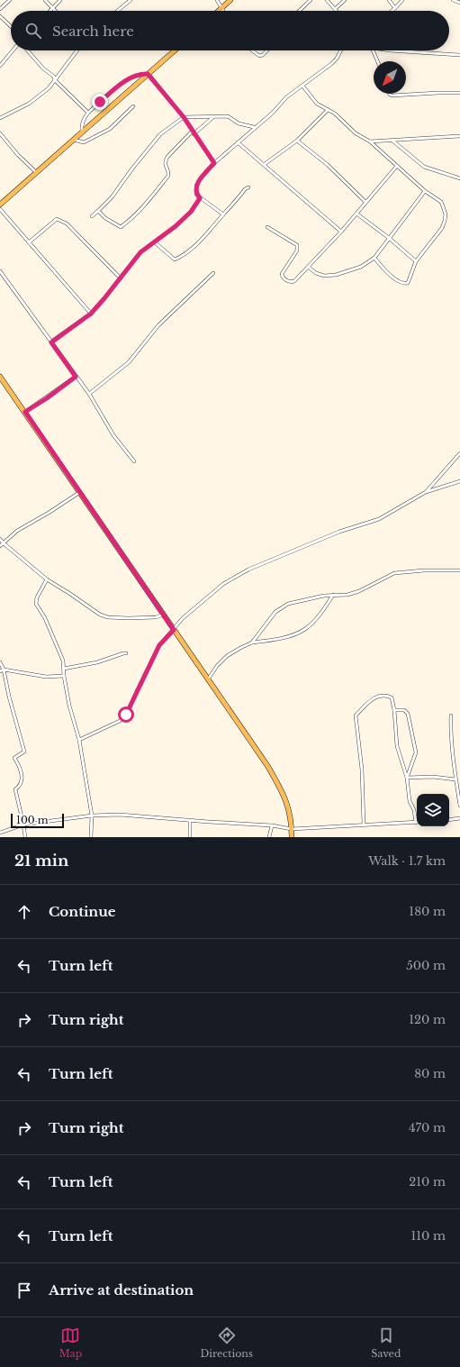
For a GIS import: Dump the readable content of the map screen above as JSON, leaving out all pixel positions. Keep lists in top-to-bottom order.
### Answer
{
  "scale_bar": "100 m",
  "north": "bottom left",
  "page": {
    "search": "Search here",
    "scale": "100 m",
    "heading": ["21 min", "Walk · 1.7 km"],
    "list": [
      ["Continue", "180 m"],
      ["Turn left", "500 m"],
      ["Turn right", "120 m"],
      ["Turn left", "80 m"],
      ["Turn right", "470 m"],
      ["Turn left", "210 m"],
      ["Turn left", "110 m"],
      "Arrive at destination"
    ],
    "nav": ["Map", "Directions", "Saved"]
  }
}
